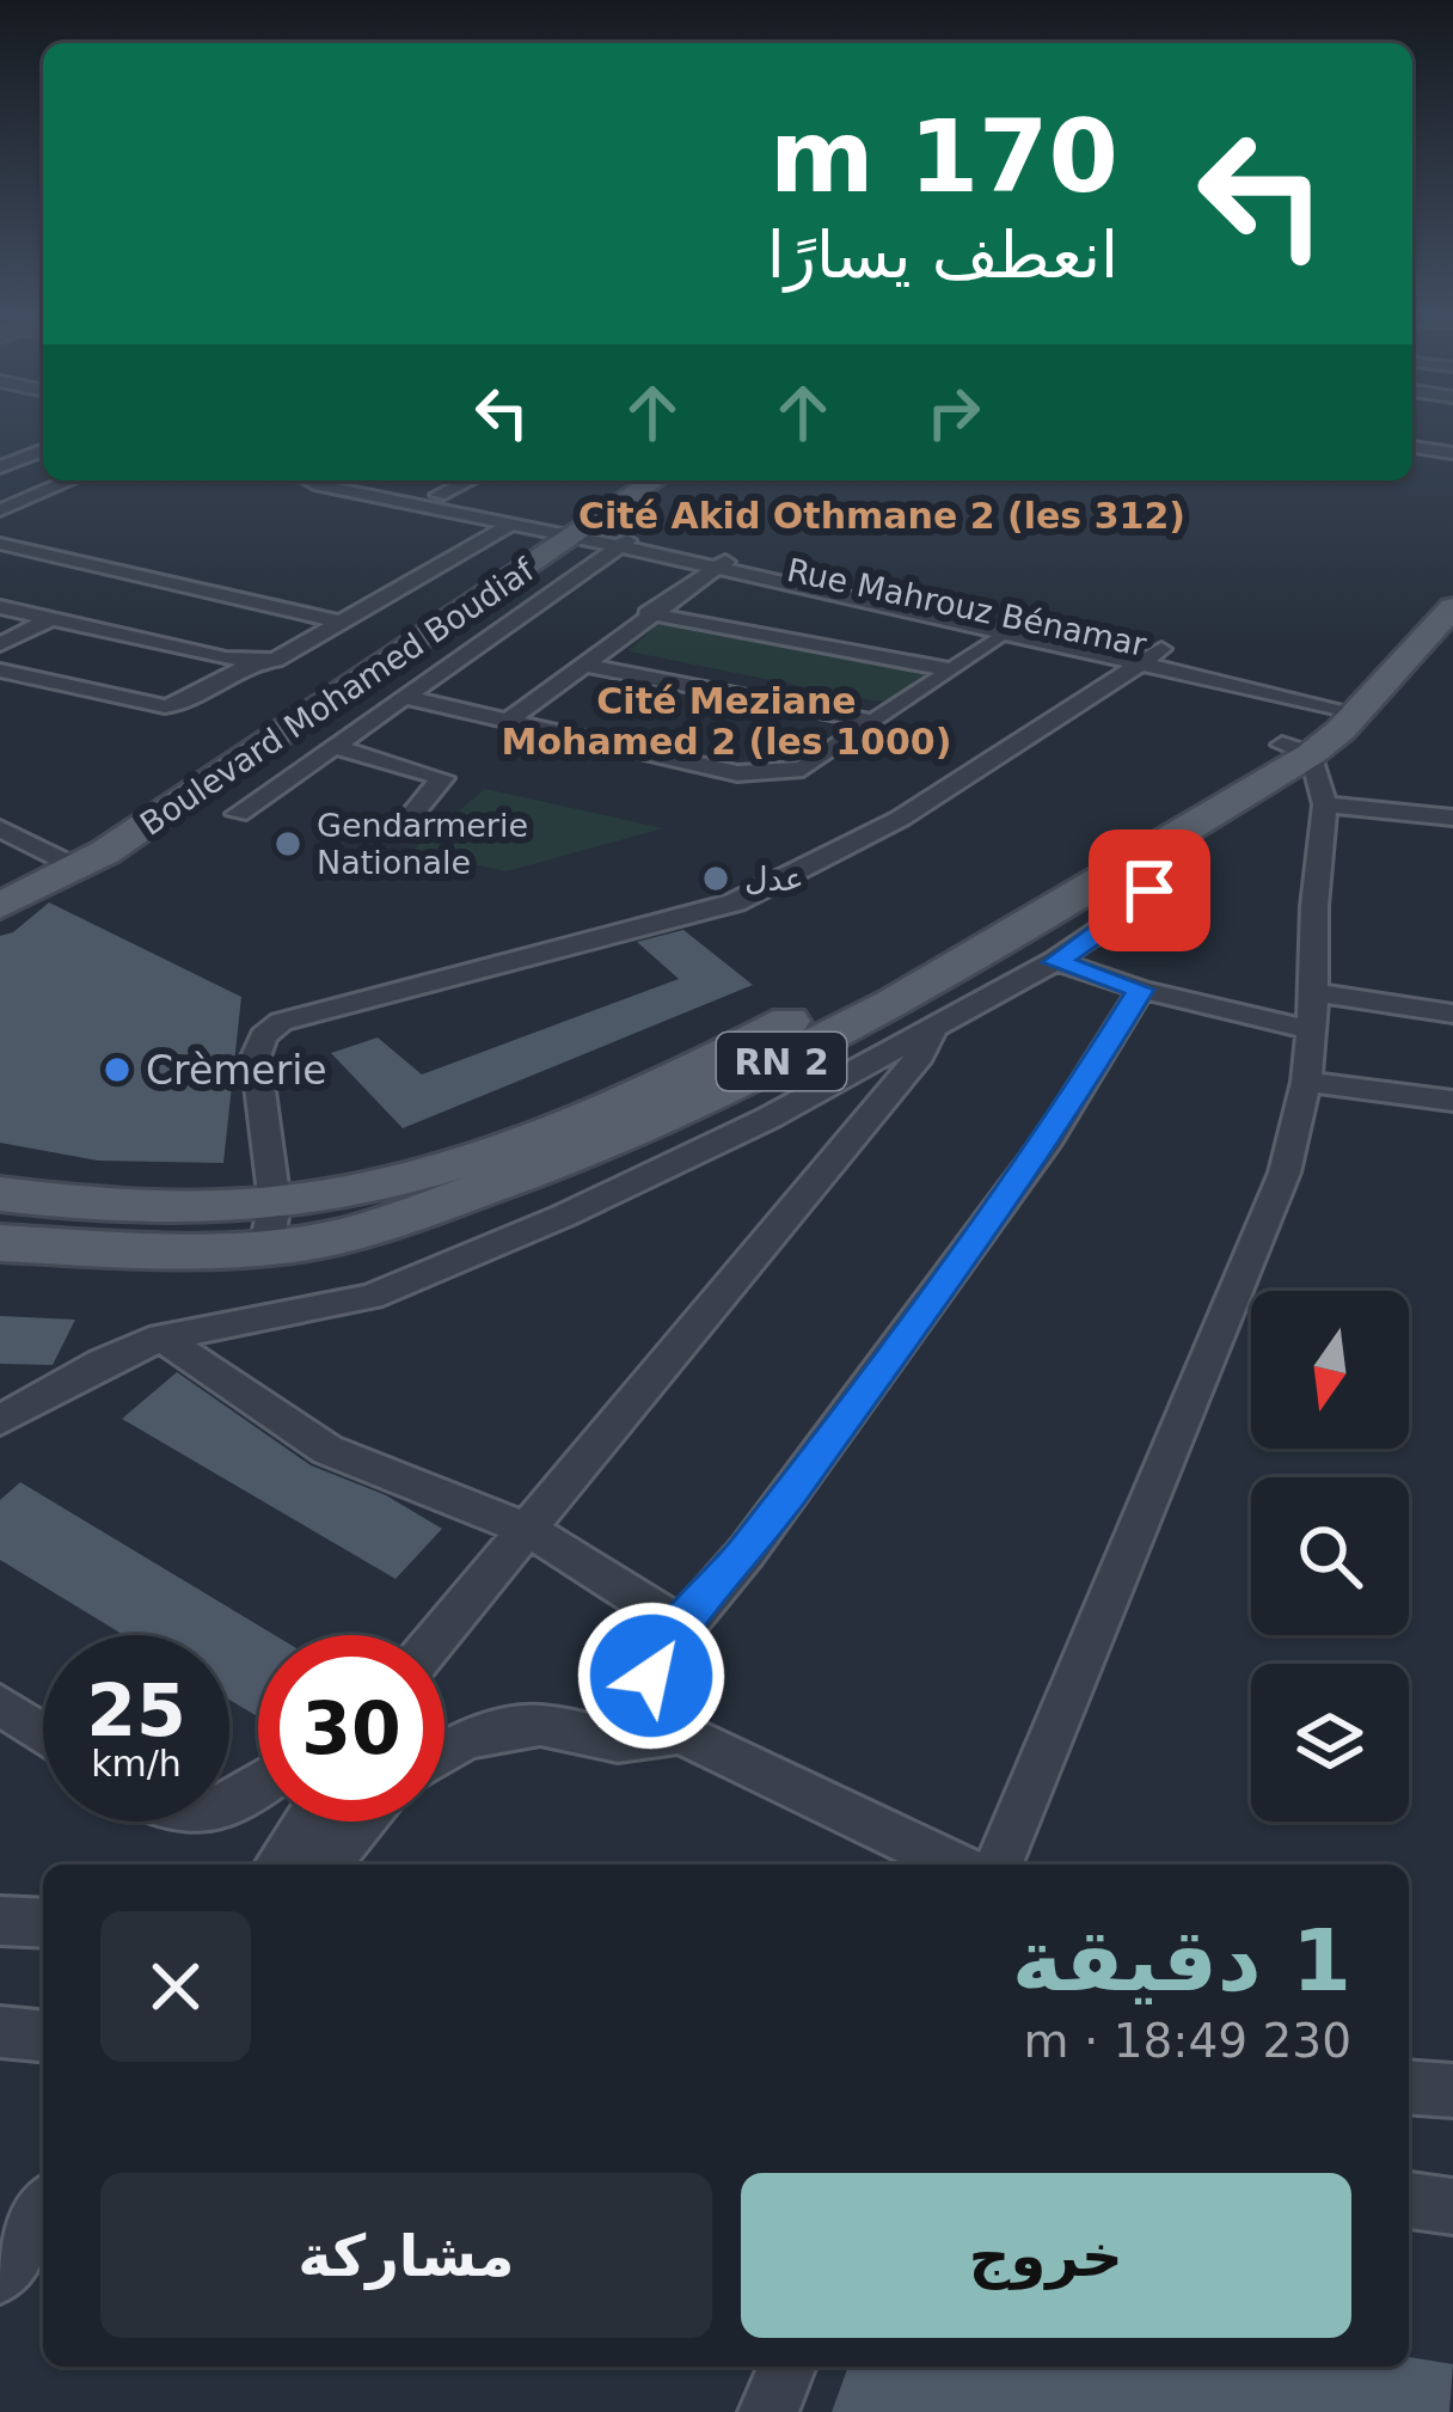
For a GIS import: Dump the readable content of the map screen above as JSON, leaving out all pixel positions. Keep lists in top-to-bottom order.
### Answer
{
  "streets": {
    "main road": ["Boulevard Mohamed Boudiaf", "RN 2"],
    "street": ["Rue Mahrouz Bénamar"]
  },
  "crossings": [
    ["Rue Mahrouz Bénamar", "Boulevard Mohamed Boudiaf"],
    ["Rue Mahrouz Bénamar", "RN 2"]
  ],
  "districts": ["Cité Akid Othmane 2 (les 312)", "Cité Meziane Mohamed 2 (les 1000)"],
  "places": ["Gendarmerie Nationale", "عدل", "Crèmerie"],
  "north": "bottom",
  "page": {
    "turn": ["170 m", "انعطف يسارًا"],
    "speed": "25 km/h",
    "limit": "30",
    "heading": ["1 دقيقة", "230 m · 18:49"],
    "buttons": ["خروج", "مشاركة"]
  }
}
